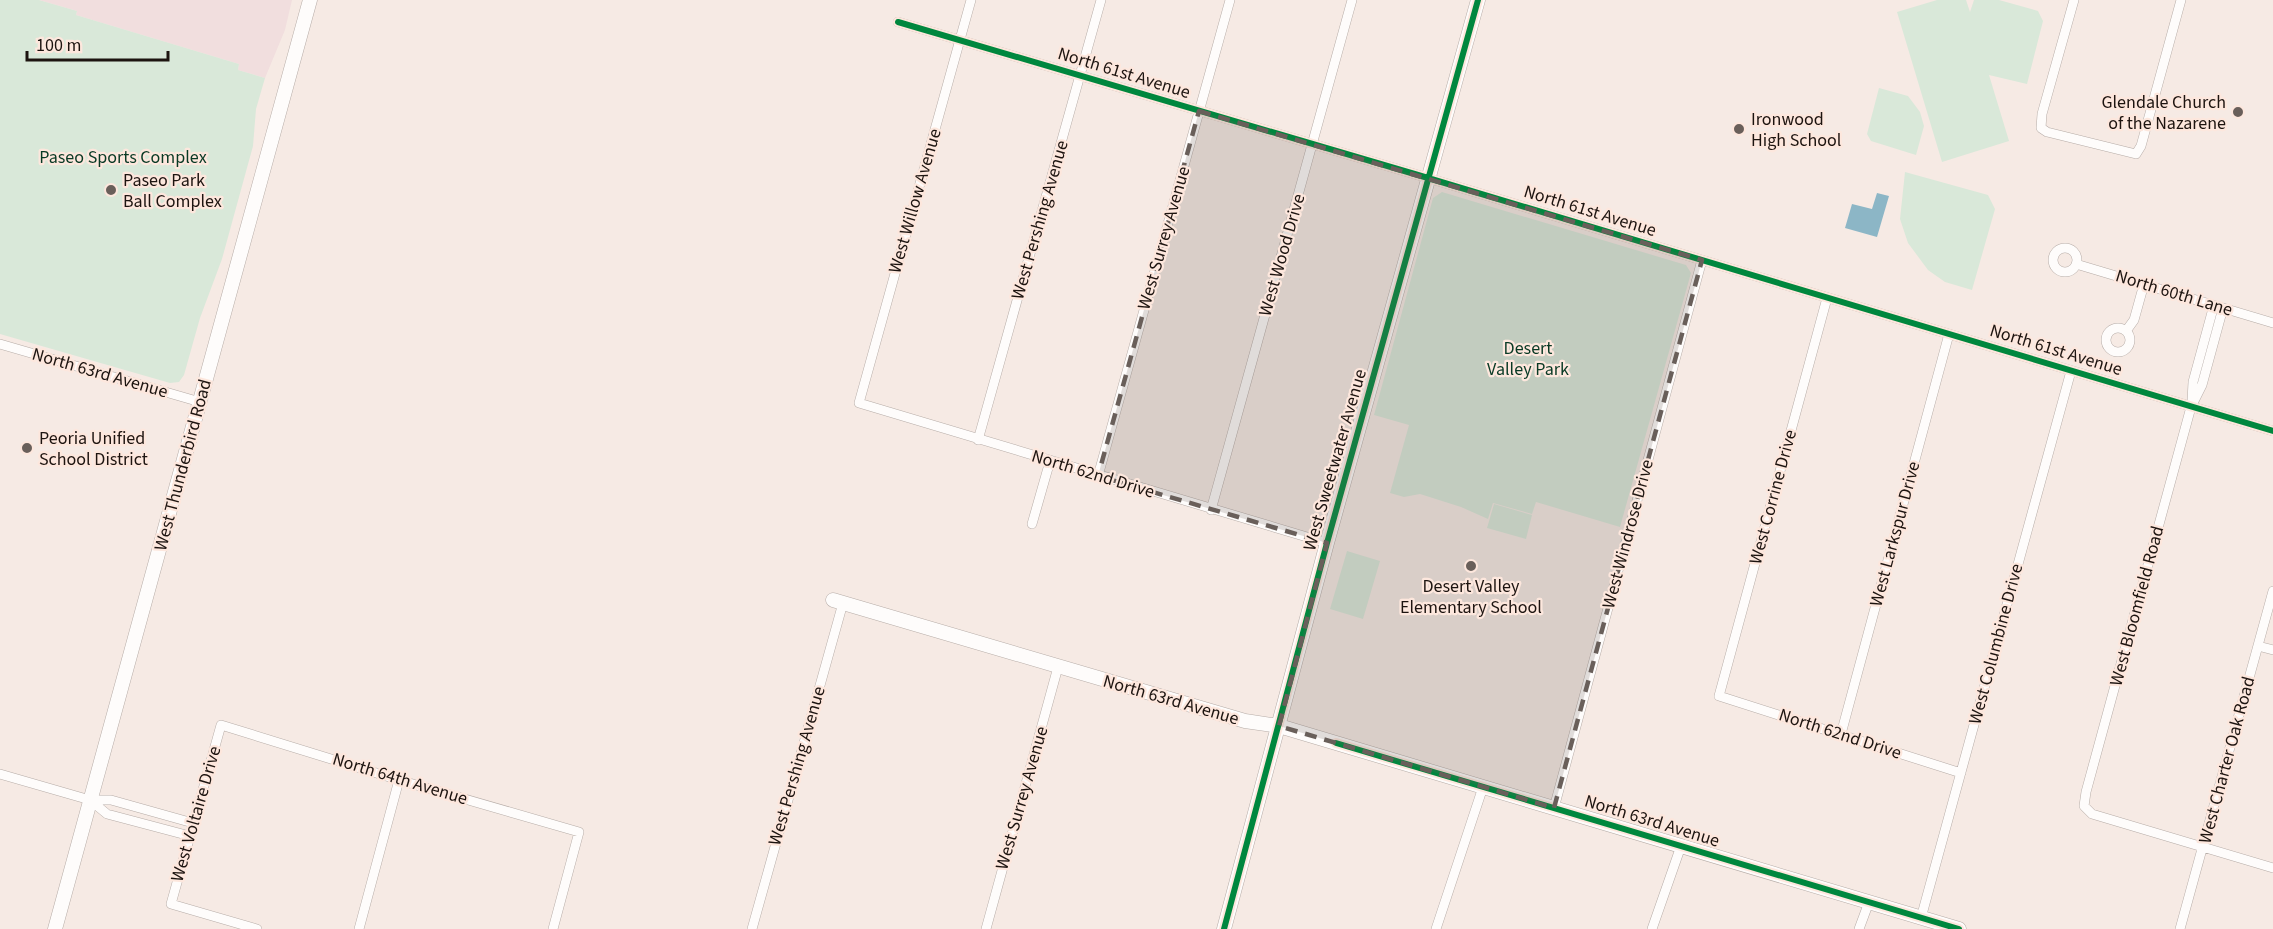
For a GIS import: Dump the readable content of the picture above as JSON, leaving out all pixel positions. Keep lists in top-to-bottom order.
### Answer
{
  "streets": {
    "street": [
      "North 61st Avenue",
      "West Willow Avenue",
      "West Pershing Avenue",
      "West Surrey Avenue",
      "West Wood Drive",
      "North 60th Lane",
      "North 63rd Avenue",
      "West Sweetwater Avenue",
      "West Thunderbird Road",
      "North 62nd Drive",
      "West Corrine Drive",
      "West Windrose Drive",
      "West Larkspur Drive",
      "West Bloomfield Road",
      "West Columbine Drive",
      "West Charter Oak Road",
      "North 64th Avenue",
      "West Voltaire Drive"
    ]
  },
  "crossings": [
    ["North 61st Avenue", "West Willow Avenue"],
    ["North 61st Avenue", "West Pershing Avenue"],
    ["North 61st Avenue", "West Surrey Avenue"],
    ["North 61st Avenue", "West Wood Drive"],
    ["North 61st Avenue", "West Sweetwater Avenue"],
    ["North 61st Avenue", "West Corrine Drive"],
    ["North 61st Avenue", "West Windrose Drive"],
    ["North 61st Avenue", "West Larkspur Drive"],
    ["North 61st Avenue", "West Bloomfield Road"],
    ["North 61st Avenue", "West Columbine Drive"],
    ["West Willow Avenue", "North 62nd Drive"],
    ["West Pershing Avenue", "North 63rd Avenue"],
    ["West Pershing Avenue", "North 62nd Drive"],
    ["West Surrey Avenue", "North 63rd Avenue"],
    ["West Surrey Avenue", "North 62nd Drive"],
    ["West Wood Drive", "North 62nd Drive"],
    ["North 60th Lane", "West Bloomfield Road"],
    ["North 63rd Avenue", "West Sweetwater Avenue"],
    ["North 63rd Avenue", "West Thunderbird Road"],
    ["North 63rd Avenue", "West Windrose Drive"],
    ["North 63rd Avenue", "West Columbine Drive"],
    ["West Sweetwater Avenue", "North 62nd Drive"],
    ["North 62nd Drive", "West Corrine Drive"],
    ["North 62nd Drive", "West Larkspur Drive"],
    ["North 62nd Drive", "West Columbine Drive"],
    ["West Bloomfield Road", "West Charter Oak Road"],
    ["North 64th Avenue", "West Voltaire Drive"]
  ],
  "parks": ["Paseo Sports Complex", "Desert Valley Park"],
  "places": [
    "Glendale Church of the Nazarene",
    "Ironwood High School",
    "Paseo Park Ball Complex",
    "Peoria Unified School District",
    "Desert Valley Elementary School"
  ],
  "scale_bar": "100 m"
}
